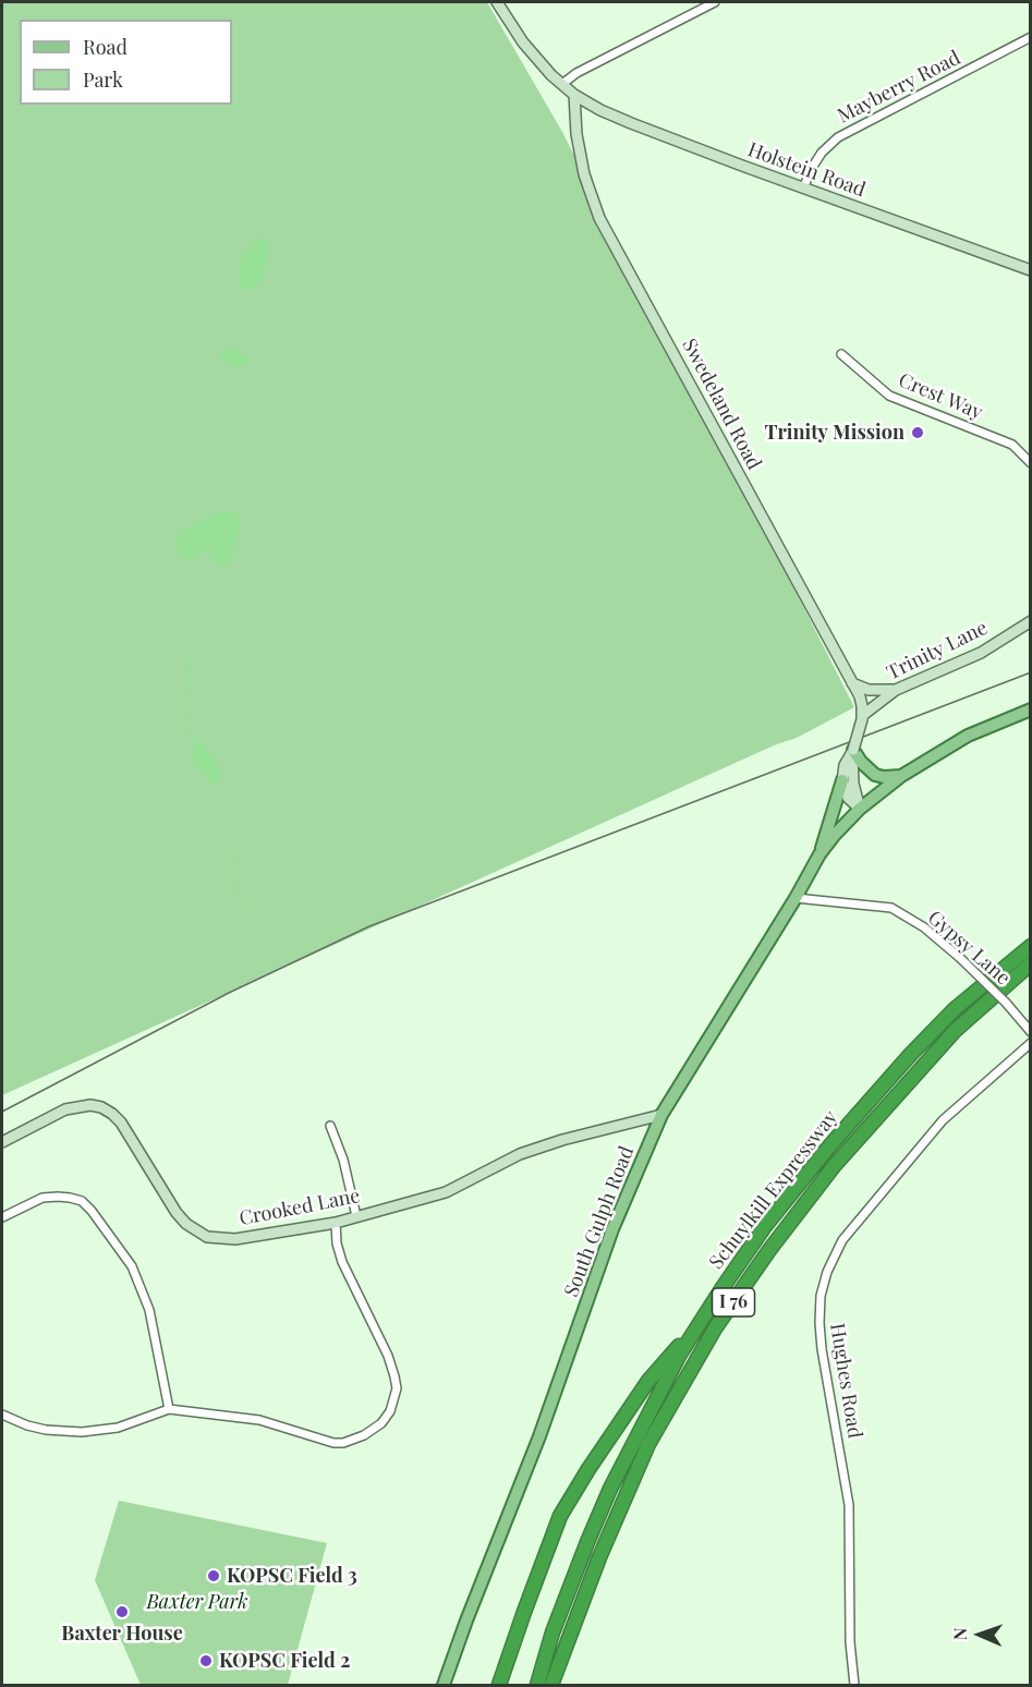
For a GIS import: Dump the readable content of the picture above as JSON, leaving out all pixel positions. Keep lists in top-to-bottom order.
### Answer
{
  "streets": {
    "highway": ["Schuylkill Expressway", "I 76"],
    "main road": [
      "Holstein Road",
      "Swedeland Road",
      "Trinity Lane",
      "Crooked Lane",
      "South Gulph Road"
    ],
    "street": [
      "Mayberry Road",
      "Crest Way",
      "Gypsy Lane",
      "Hughes Road"
    ]
  },
  "crossings": [
    ["Mayberry Road", "Holstein Road"],
    ["Holstein Road", "Swedeland Road"],
    ["Swedeland Road", "Trinity Lane"],
    ["Gypsy Lane", "South Gulph Road"],
    ["Crooked Lane", "South Gulph Road"]
  ],
  "parks": ["Baxter Park"],
  "places": [
    "Trinity Mission",
    "KOPSC Field 3",
    "Baxter House",
    "KOPSC Field 2"
  ],
  "legend": ["Road", "Park"],
  "north": "left"
}
